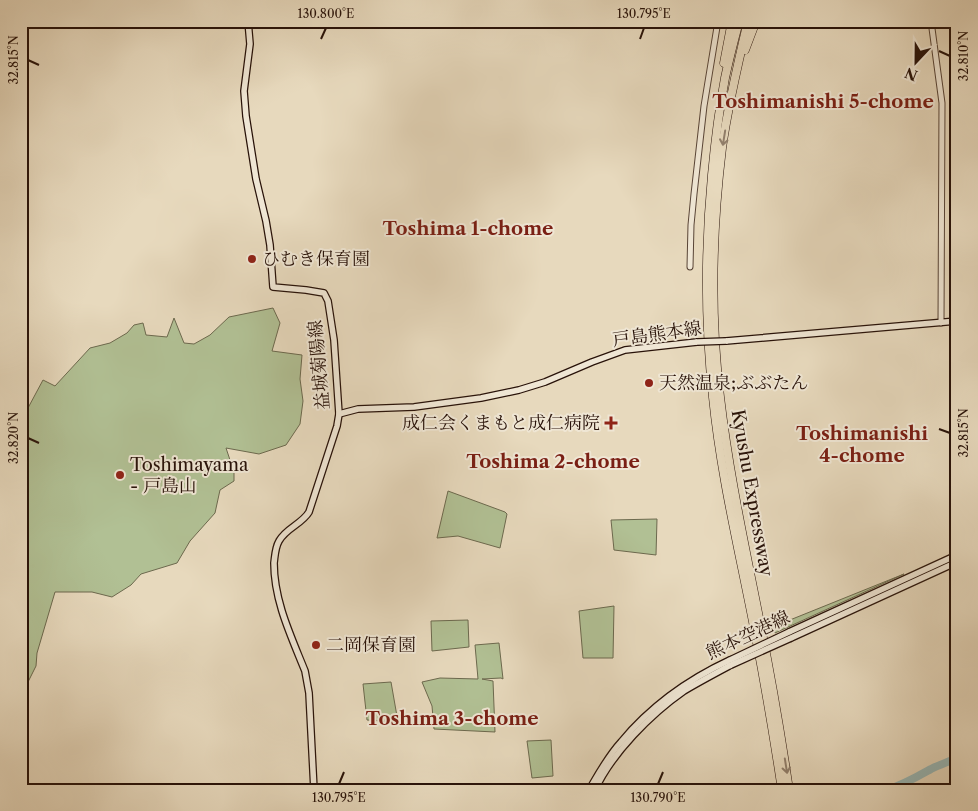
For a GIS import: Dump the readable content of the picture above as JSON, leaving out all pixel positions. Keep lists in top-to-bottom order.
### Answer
{
  "streets": {
    "highway": ["Kyushu Expressway"],
    "main road": ["戸島熊本線", "益城菊陽線", "熊本空港線"]
  },
  "crossings": [
    ["戸島熊本線", "益城菊陽線"]
  ],
  "districts": [
    "Toshimanishi 5-chome",
    "Toshima 1-chome",
    "Toshimanishi 4-chome",
    "Toshima 2-chome",
    "Toshima 3-chome"
  ],
  "places": {
    "other": [
      "ひむき保育園",
      "天然温泉;ぶぶたん",
      "Toshimayama - 戸島山",
      "二岡保育園"
    ],
    "health": ["成仁会くまもと成仁病院"]
  },
  "north": "bottom",
  "coordinates": [
    "130.800°E",
    "130.795°E",
    "32.810°N",
    "32.815°N",
    "32.820°N",
    "130.790°E"
  ]
}
